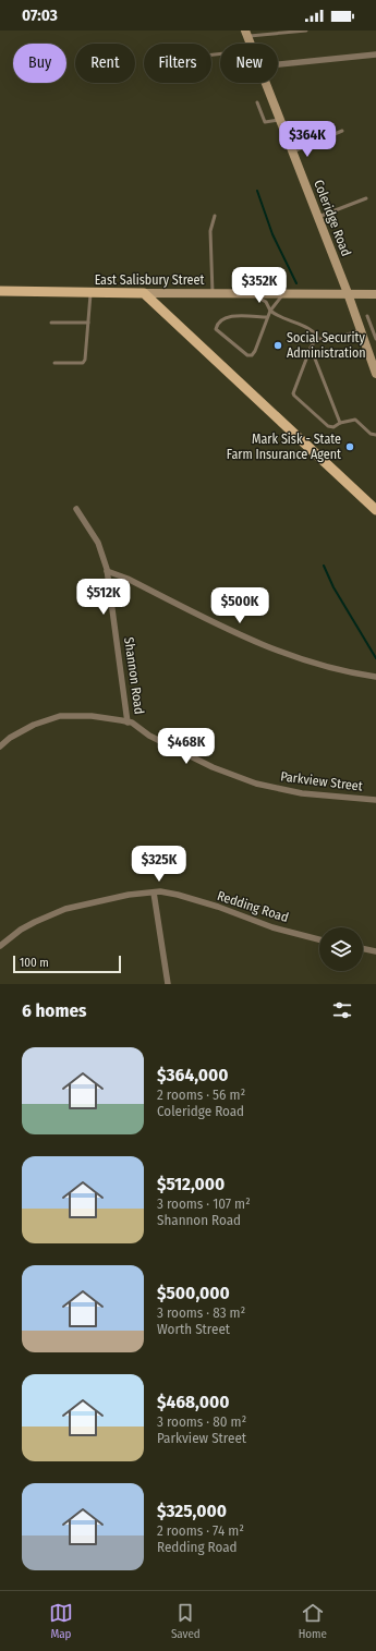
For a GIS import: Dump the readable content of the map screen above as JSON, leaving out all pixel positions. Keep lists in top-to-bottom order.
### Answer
{
  "streets": {
    "main road": ["East Salisbury Street"],
    "street": [
      "Coleridge Road",
      "Shannon Road",
      "Parkview Street",
      "Redding Road"
    ]
  },
  "crossings": [
    ["Coleridge Road", "East Salisbury Street"],
    ["Shannon Road", "Parkview Street"]
  ],
  "places": ["Social Security Administration", "Mark Sisk - State Farm Insurance Agent"],
  "scale_bar": "100 m",
  "page": {
    "status": "07:03",
    "chip": [
      "Buy",
      "Rent",
      "Filters",
      "New"
    ],
    "price": [
      "$364K",
      "$352K",
      "$512K",
      "$500K",
      "$468K",
      "$325K"
    ],
    "scale": "100 m",
    "heading": "6 homes",
    "list": [
      {
        "name": "$364,000",
        "note": "2 rooms · 56 m² · Coleridge Road"
      },
      {
        "name": "$512,000",
        "note": "3 rooms · 107 m² · Shannon Road"
      },
      {
        "name": "$500,000",
        "note": "3 rooms · 83 m² · Worth Street"
      },
      {
        "name": "$468,000",
        "note": "3 rooms · 80 m² · Parkview Street"
      },
      {
        "name": "$325,000",
        "note": "2 rooms · 74 m² · Redding Road"
      }
    ],
    "tabs": ["Map", "Saved", "Home"]
  }
}
